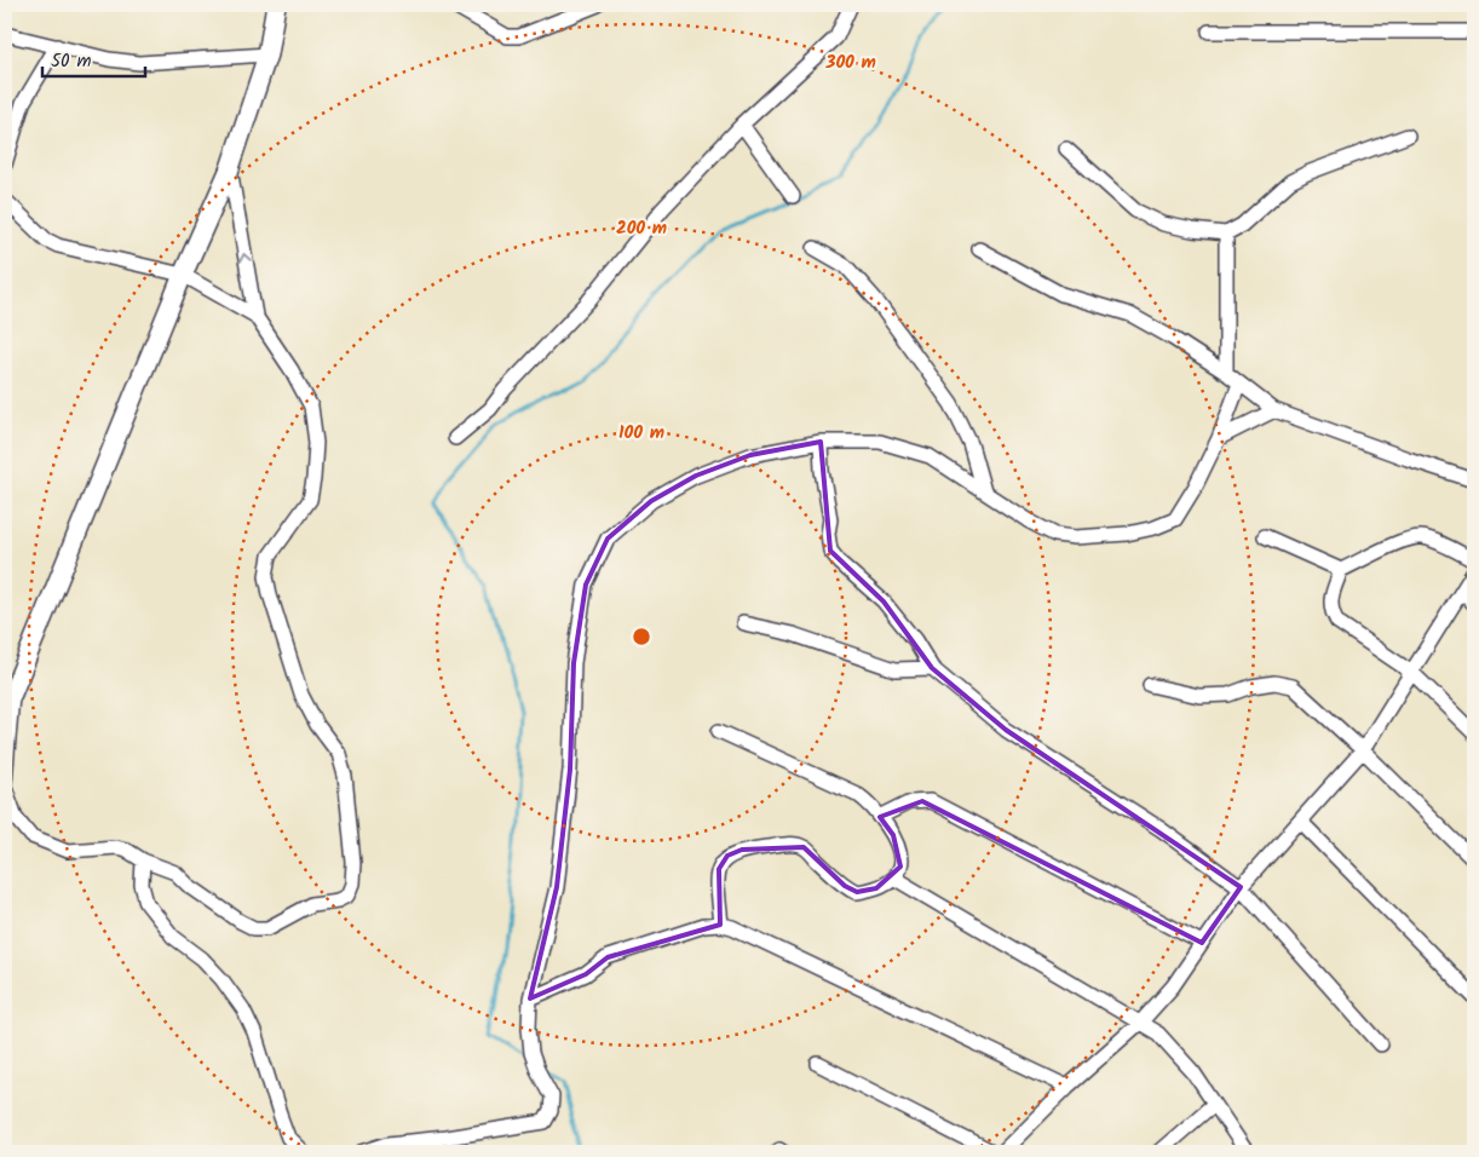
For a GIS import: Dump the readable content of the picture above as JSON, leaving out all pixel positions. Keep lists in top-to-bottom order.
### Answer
{
  "scale_bar": "50 m",
  "rings": ["300 m", "200 m", "100 m"]
}
